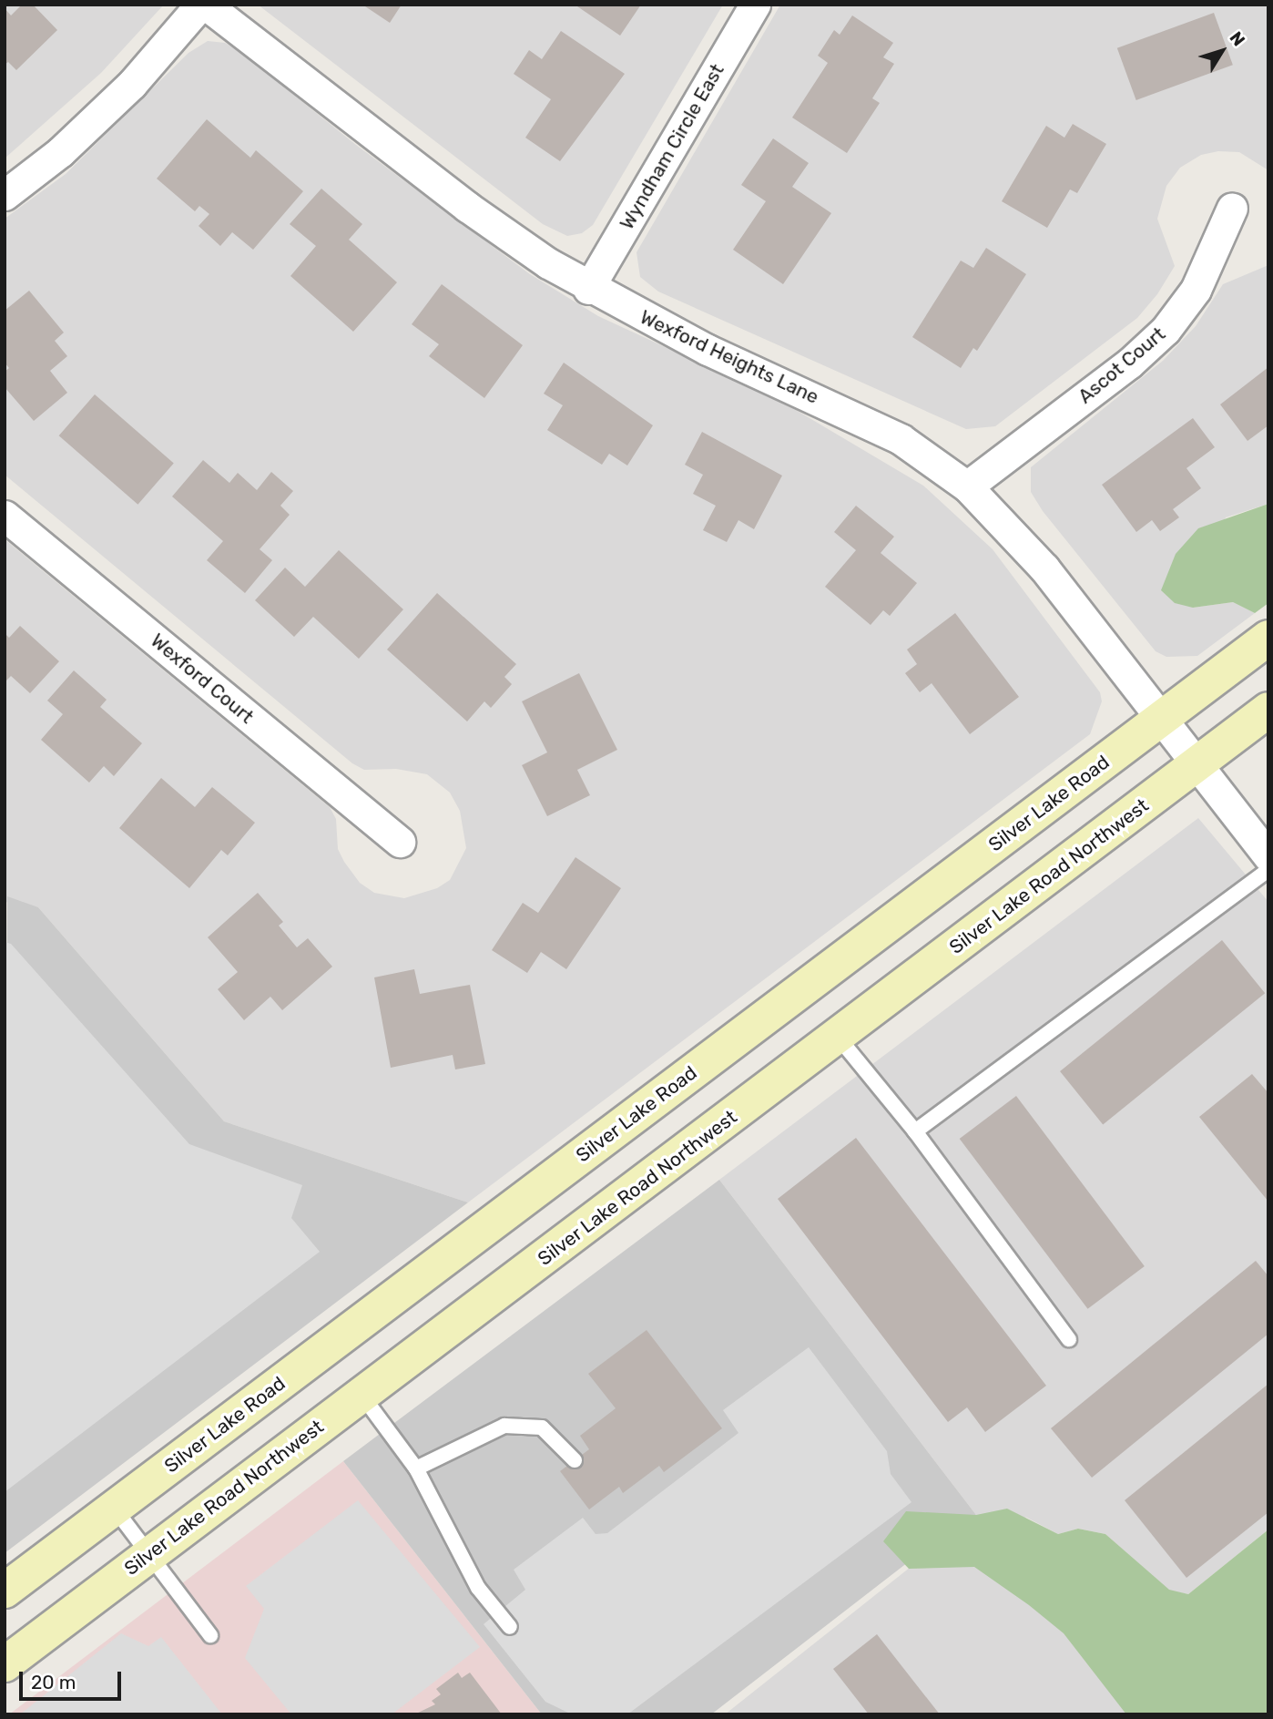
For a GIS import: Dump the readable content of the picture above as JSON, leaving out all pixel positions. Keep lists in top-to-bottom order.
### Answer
{
  "streets": {
    "main road": ["Silver Lake Road", "Silver Lake Road Northwest"],
    "street": [
      "Wyndham Circle East",
      "Wexford Heights Lane",
      "Ascot Court",
      "Wexford Court"
    ]
  },
  "crossings": [
    ["Wyndham Circle East", "Wexford Heights Lane"],
    ["Wexford Heights Lane", "Ascot Court"],
    ["Wexford Heights Lane", "Silver Lake Road"],
    ["Wexford Heights Lane", "Silver Lake Road Northwest"]
  ],
  "scale_bar": "20 m",
  "north": "top right"
}
